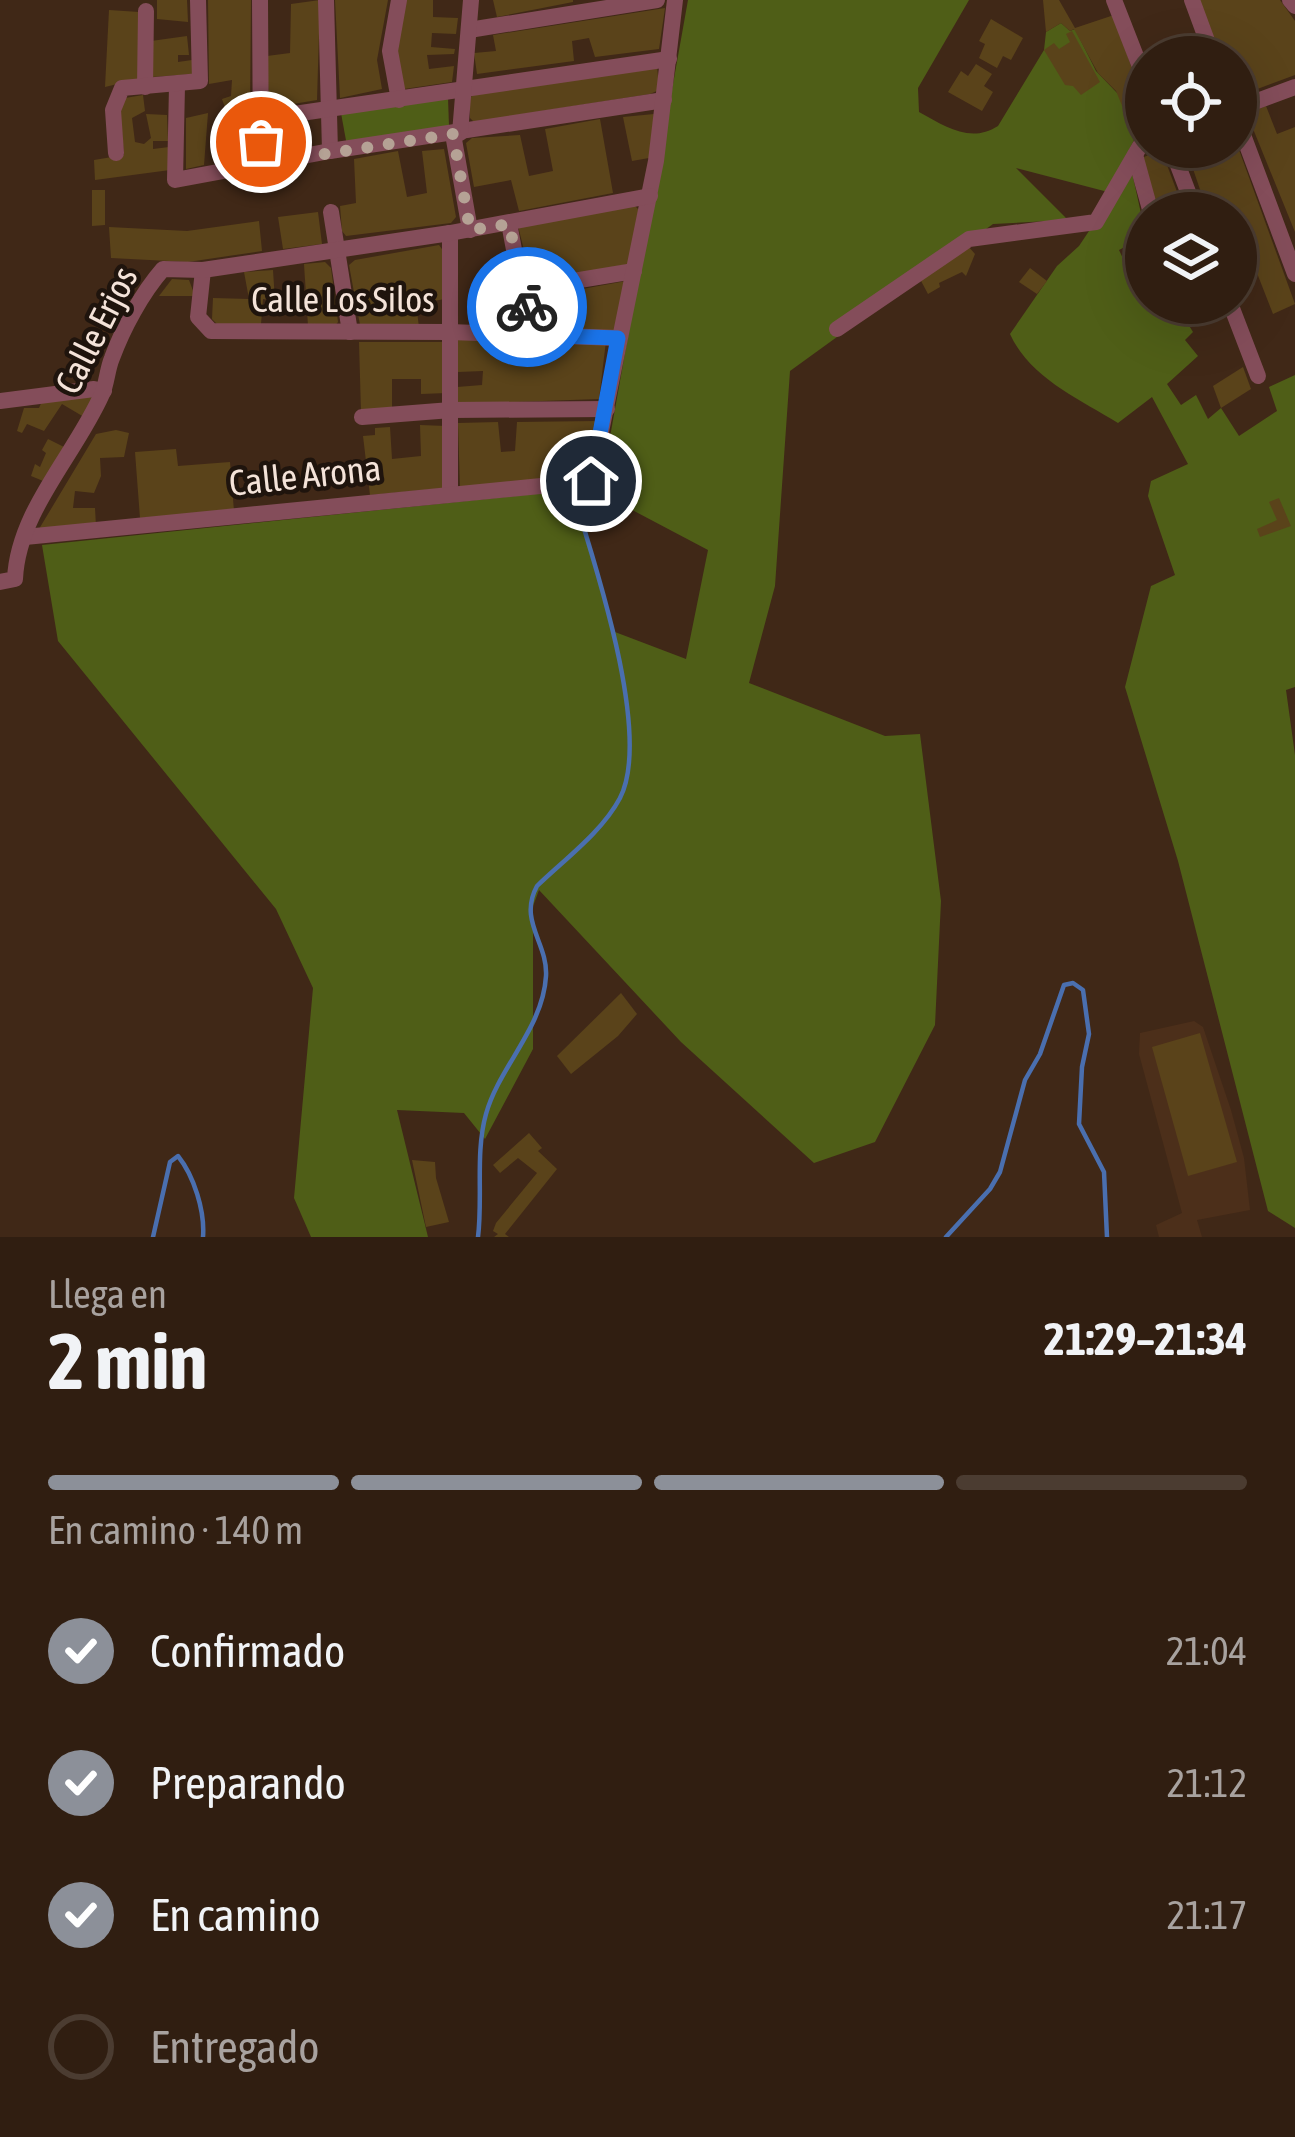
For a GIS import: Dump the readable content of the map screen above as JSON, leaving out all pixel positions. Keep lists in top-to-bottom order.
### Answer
{
  "streets": {
    "street": ["Calle Los Silos", "Calle Erjos", "Calle Arona"]
  },
  "crossings": [
    ["Calle Los Silos", "Calle Erjos"],
    ["Calle Erjos", "Calle Arona"]
  ],
  "page": {
    "heading": ["2 min", "Llega en", "21:29–21:34"],
    "bar": "En camino · 140 m",
    "list": [
      ["Confirmado", "21:04"],
      ["Preparando", "21:12"],
      ["En camino", "21:17"],
      "Entregado"
    ]
  }
}
